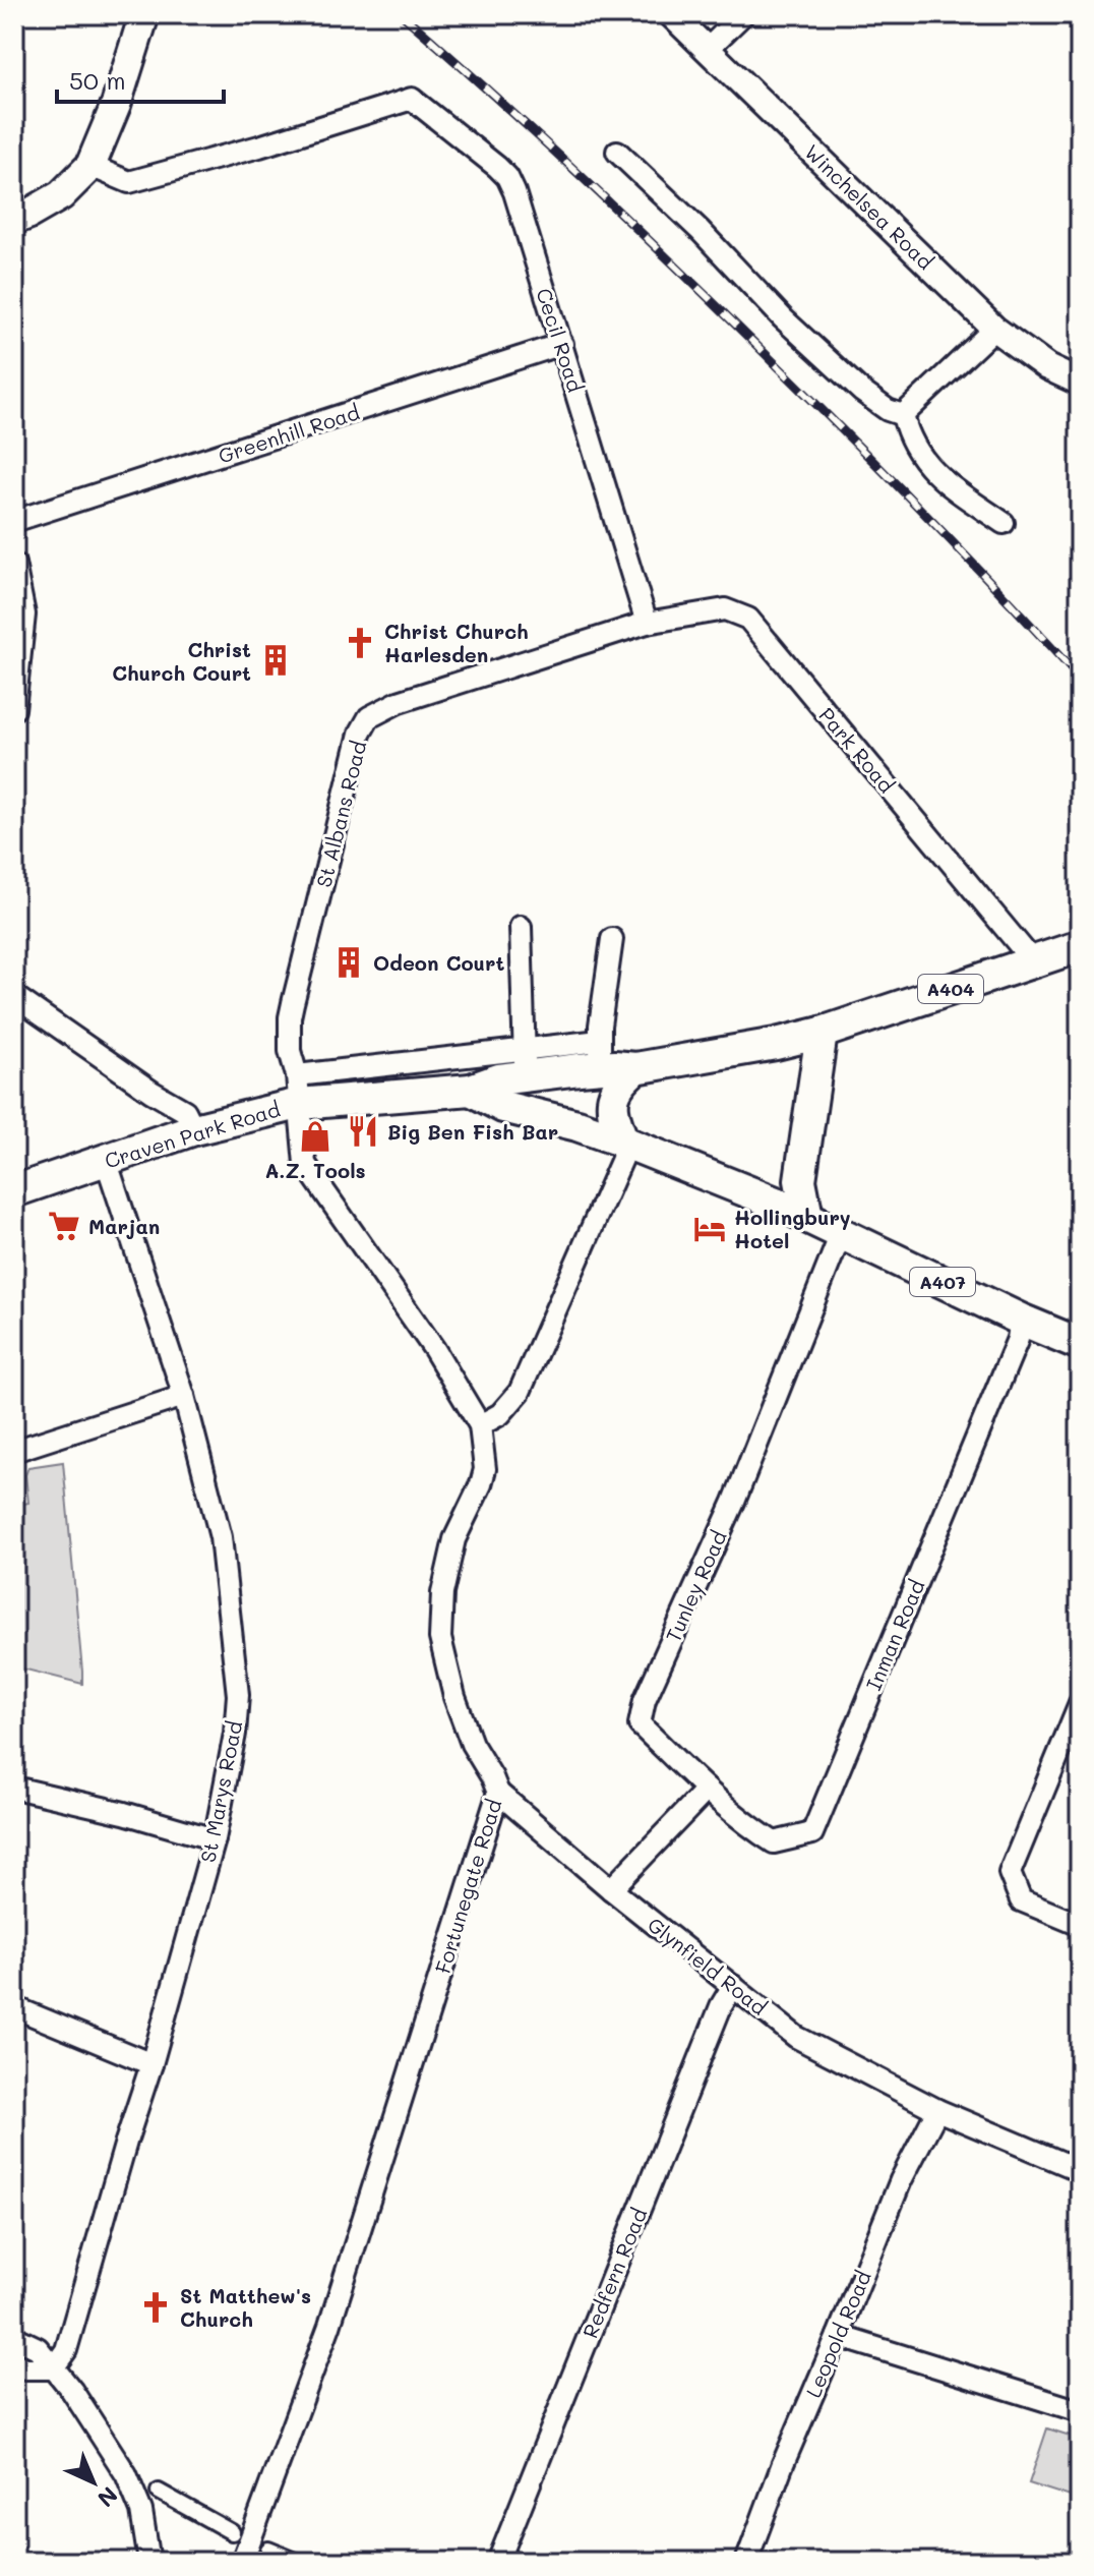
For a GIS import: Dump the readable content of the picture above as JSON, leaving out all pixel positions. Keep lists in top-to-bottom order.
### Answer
{
  "streets": {
    "main road": ["A404", "Craven Park Road", "A407"],
    "street": [
      "Winchelsea Road",
      "Cecil Road",
      "Greenhill Road",
      "Park Road",
      "St Albans Road",
      "Tunley Road",
      "Inman Road",
      "St Marys Road",
      "Fortunegate Road",
      "Glynfield Road",
      "Redfern Road",
      "Leopold Road"
    ]
  },
  "crossings": [
    ["Cecil Road", "Greenhill Road"],
    ["Cecil Road", "Park Road"],
    ["Cecil Road", "St Albans Road"],
    ["Park Road", "St Albans Road"],
    ["Park Road", "A404"],
    ["St Albans Road", "Craven Park Road"],
    ["St Albans Road", "Fortunegate Road"],
    ["A404", "Craven Park Road"],
    ["Craven Park Road", "St Marys Road"],
    ["A407", "Tunley Road"],
    ["A407", "Inman Road"],
    ["Tunley Road", "Inman Road"],
    ["Fortunegate Road", "Glynfield Road"],
    ["Glynfield Road", "Redfern Road"],
    ["Glynfield Road", "Leopold Road"]
  ],
  "places": {
    "church": ["Christ Church Harlesden", "St Matthew's Church"],
    "building": ["Christ Church Court", "Odeon Court"],
    "restaurant": ["Big Ben Fish Bar"],
    "shop": ["A.Z. Tools"],
    "supermarket": ["Marjan"],
    "hotel": ["Hollingbury Hotel"]
  },
  "scale_bar": "50 m",
  "north": "bottom right"
}
